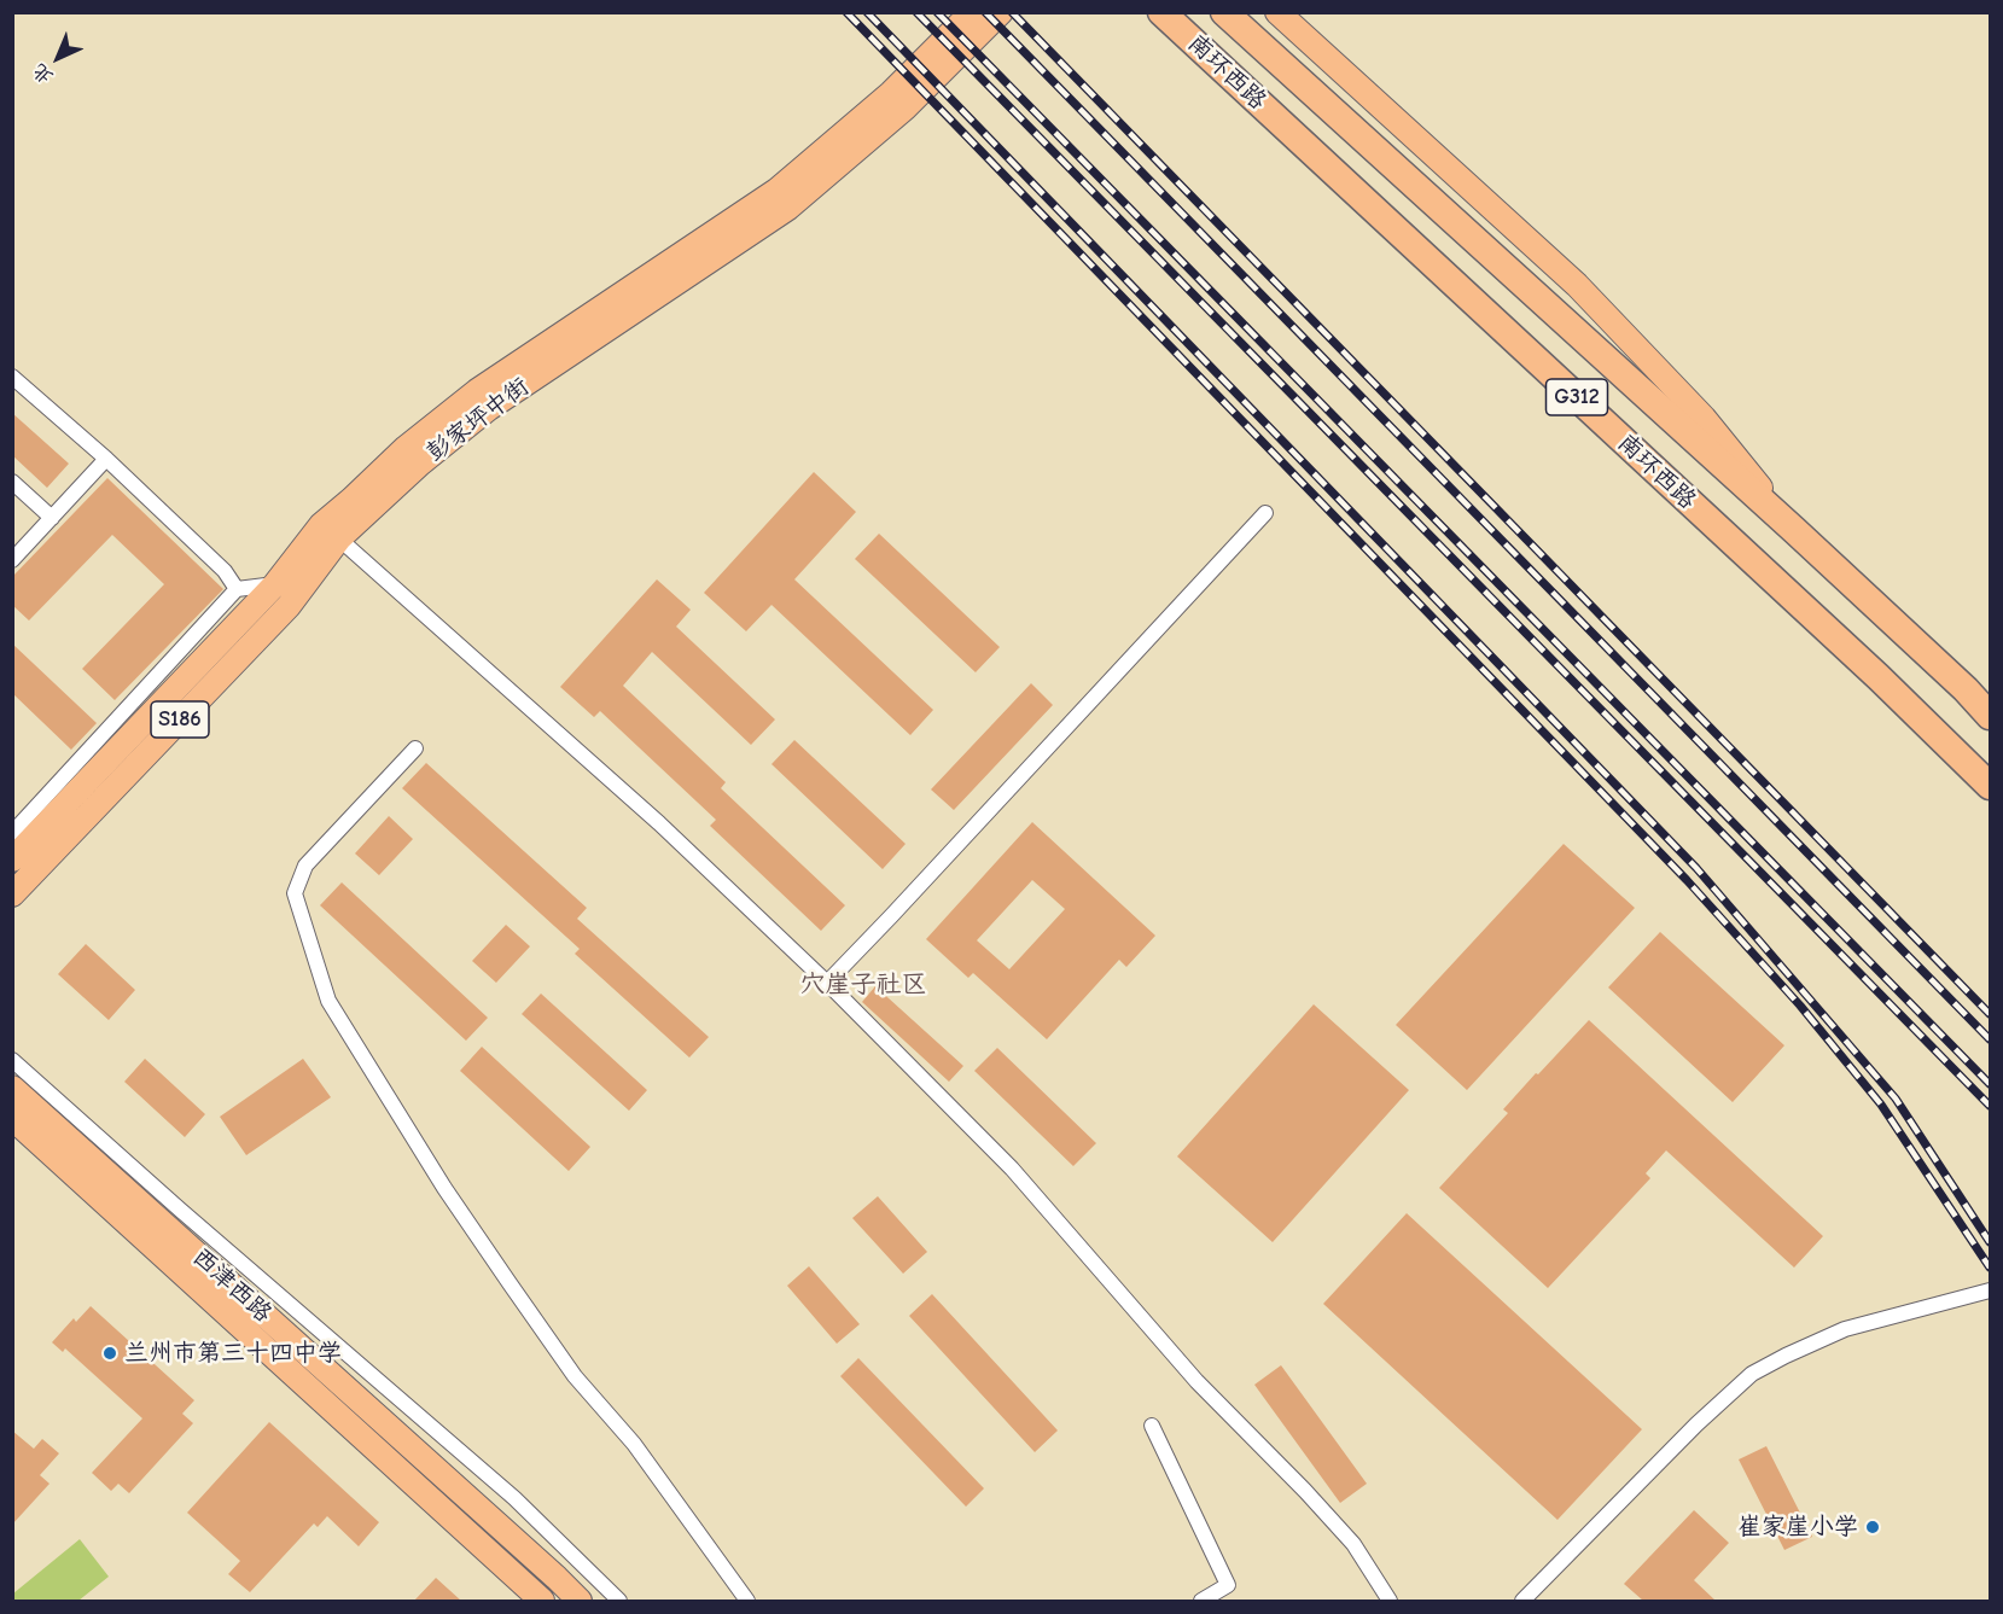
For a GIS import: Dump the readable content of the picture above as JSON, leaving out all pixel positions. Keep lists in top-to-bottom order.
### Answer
{
  "streets": {
    "highway": ["南环西路", "G312"],
    "main road": ["彭家坪中街", "S186", "西津西路"]
  },
  "districts": ["穴崖子社区"],
  "places": ["兰州市第三十四中学", "崔家崖小学"],
  "north": "bottom left"
}
